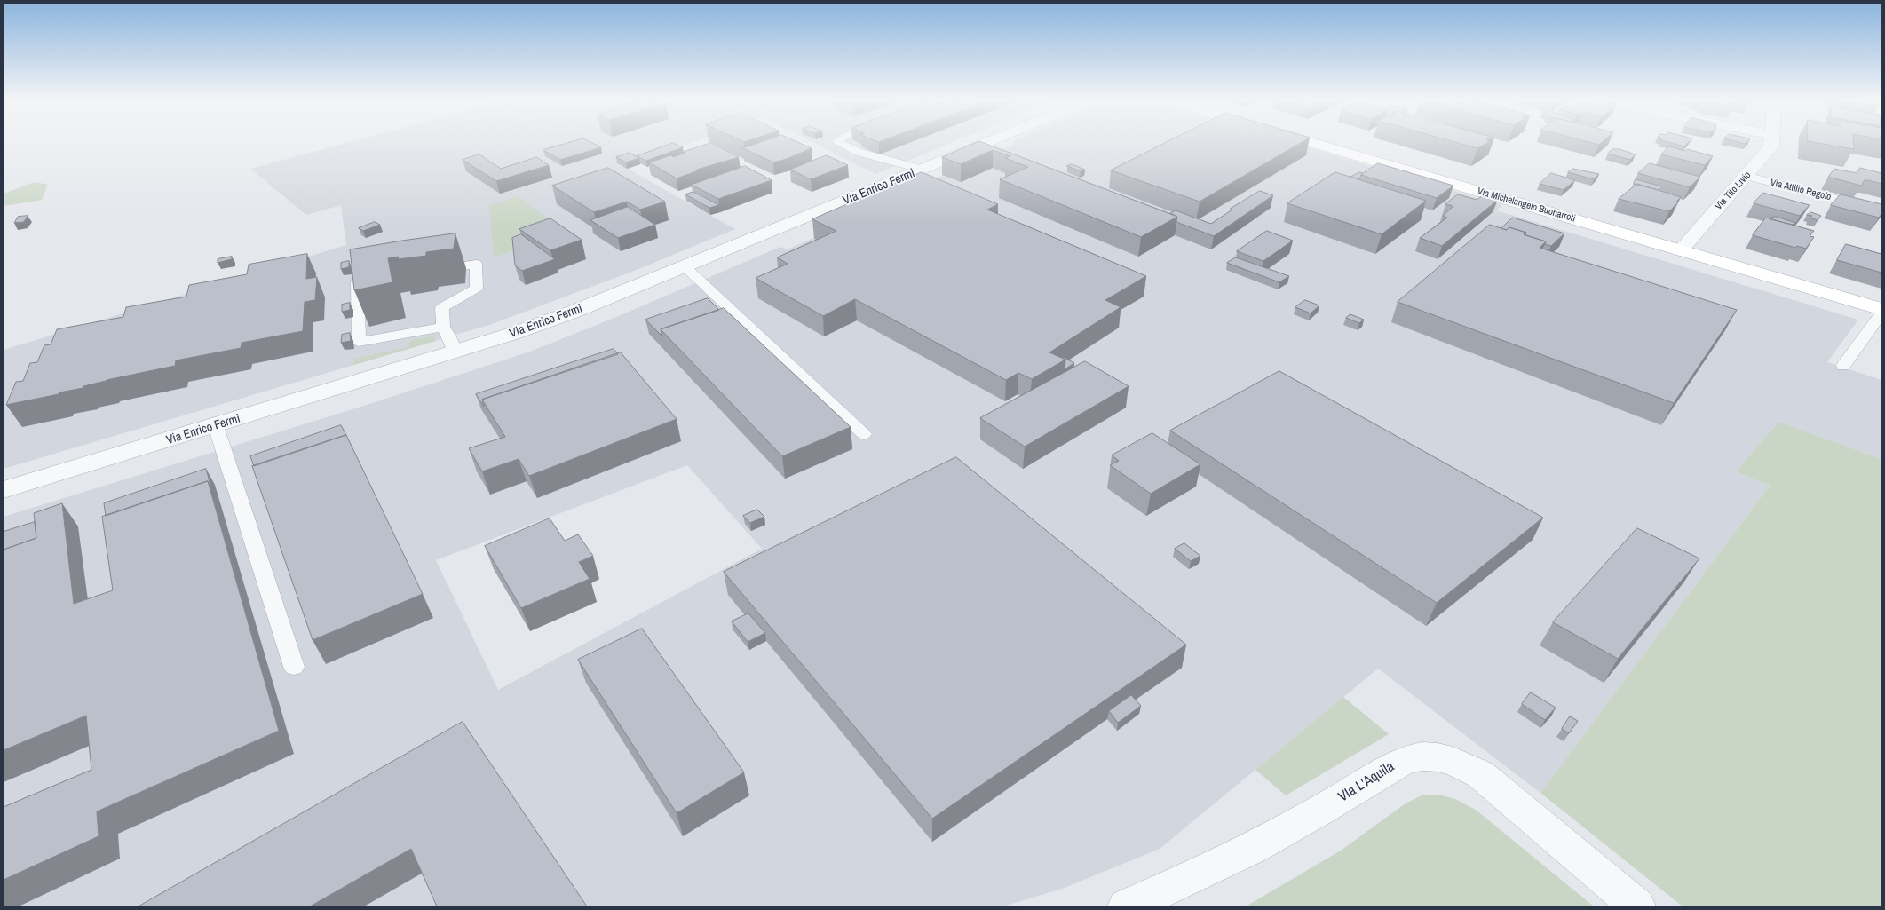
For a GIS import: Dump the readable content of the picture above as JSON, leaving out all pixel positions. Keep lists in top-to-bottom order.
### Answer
{
  "streets": {
    "street": [
      "Via Enrico Fermi",
      "Via Tito Livio",
      "Via Michelangelo Buonarroti",
      "VIa L'Aquila"
    ],
    "lane": ["Via Attilio Regolo"]
  },
  "crossings": [
    ["Via Attilio Regolo", "Via Tito Livio"],
    ["Via Tito Livio", "Via Michelangelo Buonarroti"]
  ]
}
